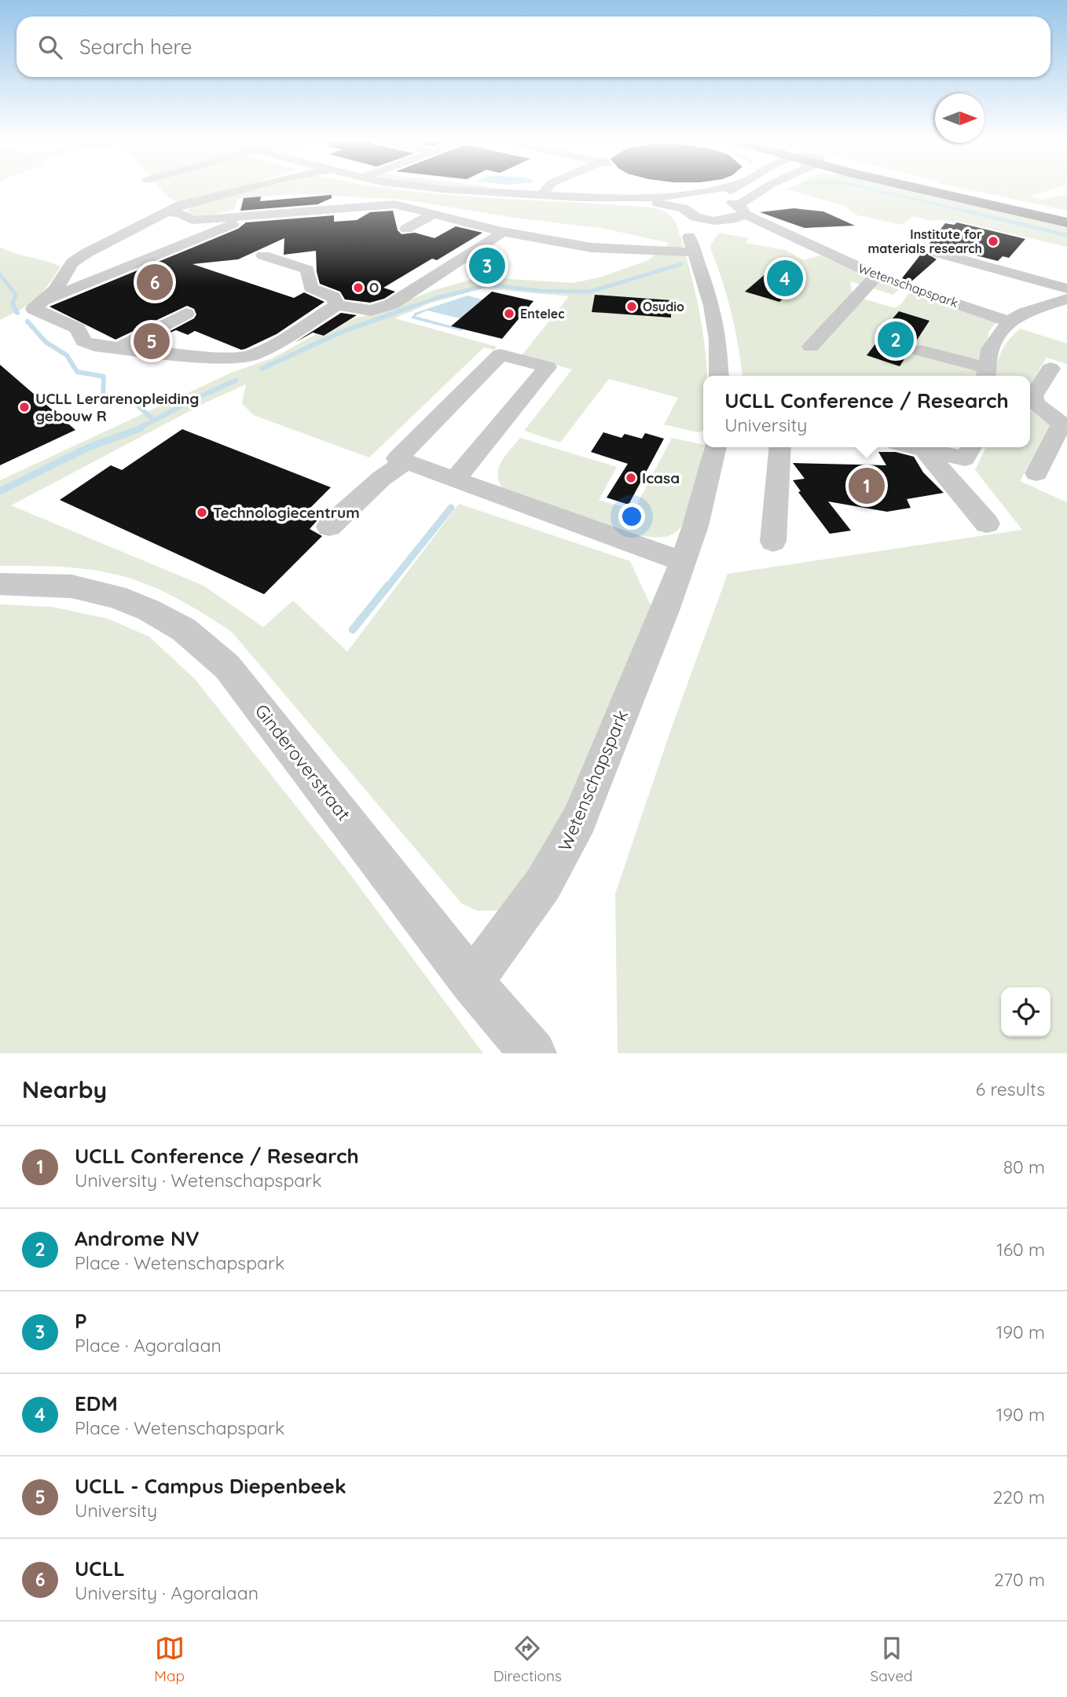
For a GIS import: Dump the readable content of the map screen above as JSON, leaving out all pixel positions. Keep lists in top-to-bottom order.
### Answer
{
  "streets": {
    "street": ["Wetenschapspark", "Ginderoverstraat"]
  },
  "crossings": [
    ["Wetenschapspark", "Ginderoverstraat"]
  ],
  "places": [
    "Institute for materials research",
    "O",
    "Osudio",
    "Entelec",
    "UCLL Lerarenopleiding gebouw R",
    "Icasa",
    "Technologiecentrum"
  ],
  "north": "right",
  "page": {
    "search": "Search here",
    "pins": [
      "3",
      "4",
      "6",
      "2",
      "5",
      "1"
    ],
    "popup": ["UCLL Conference / Research", "University"],
    "heading": ["Nearby", "6 results"],
    "list": [
      {
        "mark": "1",
        "name": "UCLL Conference / Research",
        "note": "University · Wetenschapspark",
        "value": "80 m"
      },
      {
        "mark": "2",
        "name": "Androme NV",
        "note": "Place · Wetenschapspark",
        "value": "160 m"
      },
      {
        "mark": "3",
        "name": "P",
        "note": "Place · Agoralaan",
        "value": "190 m"
      },
      {
        "mark": "4",
        "name": "EDM",
        "note": "Place · Wetenschapspark",
        "value": "190 m"
      },
      {
        "mark": "5",
        "name": "UCLL - Campus Diepenbeek",
        "note": "University",
        "value": "220 m"
      },
      {
        "mark": "6",
        "name": "UCLL",
        "note": "University · Agoralaan",
        "value": "270 m"
      }
    ],
    "nav": ["Map", "Directions", "Saved"]
  }
}
